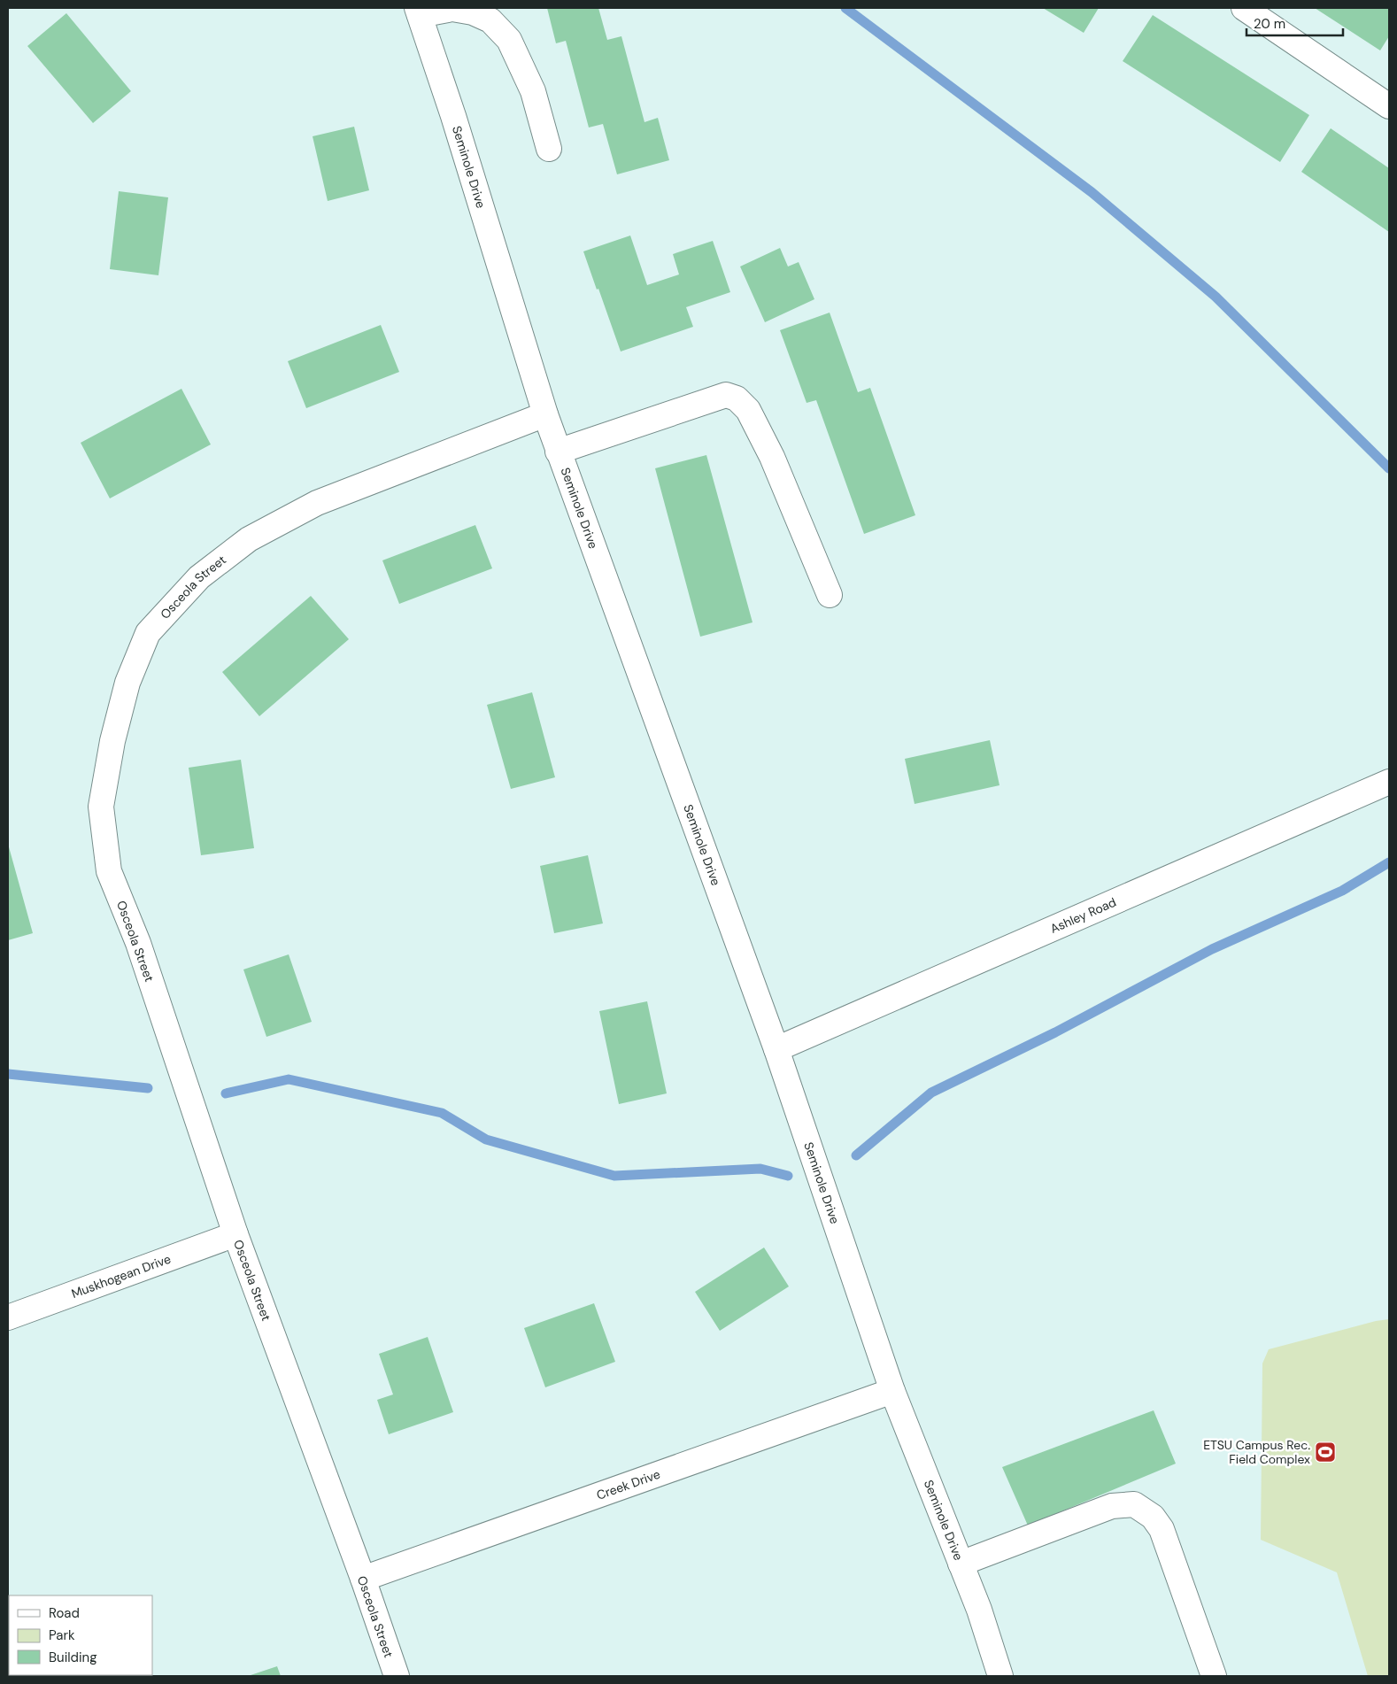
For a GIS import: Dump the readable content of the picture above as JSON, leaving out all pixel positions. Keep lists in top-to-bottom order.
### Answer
{
  "streets": {
    "street": [
      "Seminole Drive",
      "Osceola Street",
      "Ashley Road",
      "Muskhogean Drive",
      "Creek Drive"
    ]
  },
  "crossings": [
    ["Seminole Drive", "Osceola Street"],
    ["Seminole Drive", "Ashley Road"],
    ["Seminole Drive", "Creek Drive"],
    ["Osceola Street", "Muskhogean Drive"],
    ["Osceola Street", "Creek Drive"]
  ],
  "places": {
    "sports": ["ETSU Campus Rec. Field Complex"]
  },
  "legend": ["Road", "Park", "Building"],
  "scale_bar": "20 m"
}
